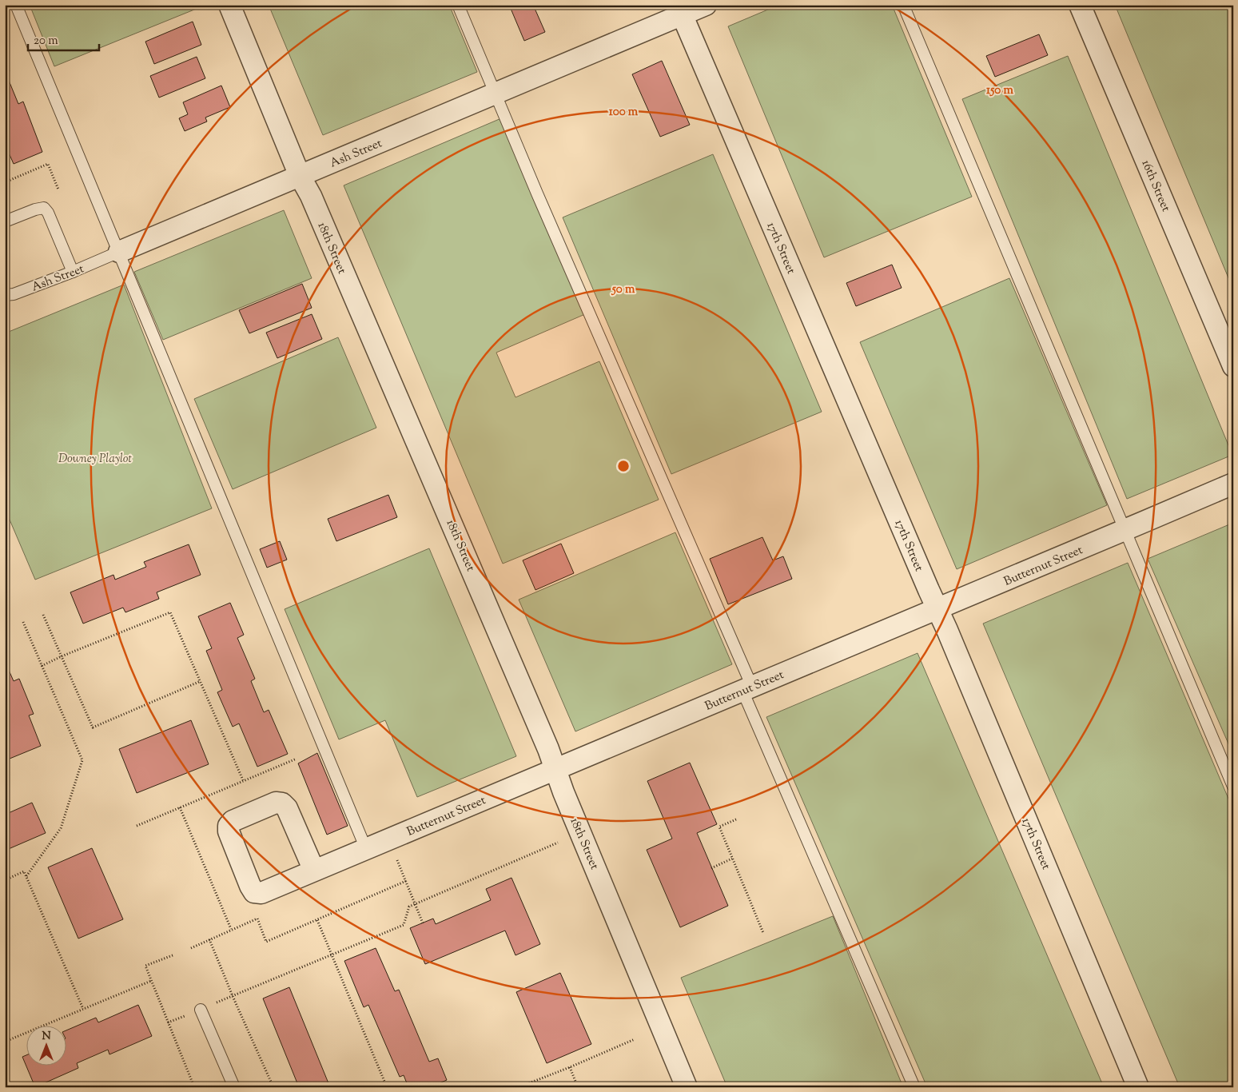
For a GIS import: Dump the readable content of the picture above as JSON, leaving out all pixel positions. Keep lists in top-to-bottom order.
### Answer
{
  "streets": {
    "street": [
      "Ash Street",
      "16th Street",
      "18th Street",
      "17th Street",
      "Butternut Street"
    ]
  },
  "crossings": [
    ["Ash Street", "18th Street"],
    ["Ash Street", "17th Street"],
    ["18th Street", "Butternut Street"],
    ["17th Street", "Butternut Street"]
  ],
  "parks": ["Downey Playlot"],
  "scale_bar": "20 m",
  "north": "top",
  "rings": ["150 m", "100 m", "50 m"]
}
